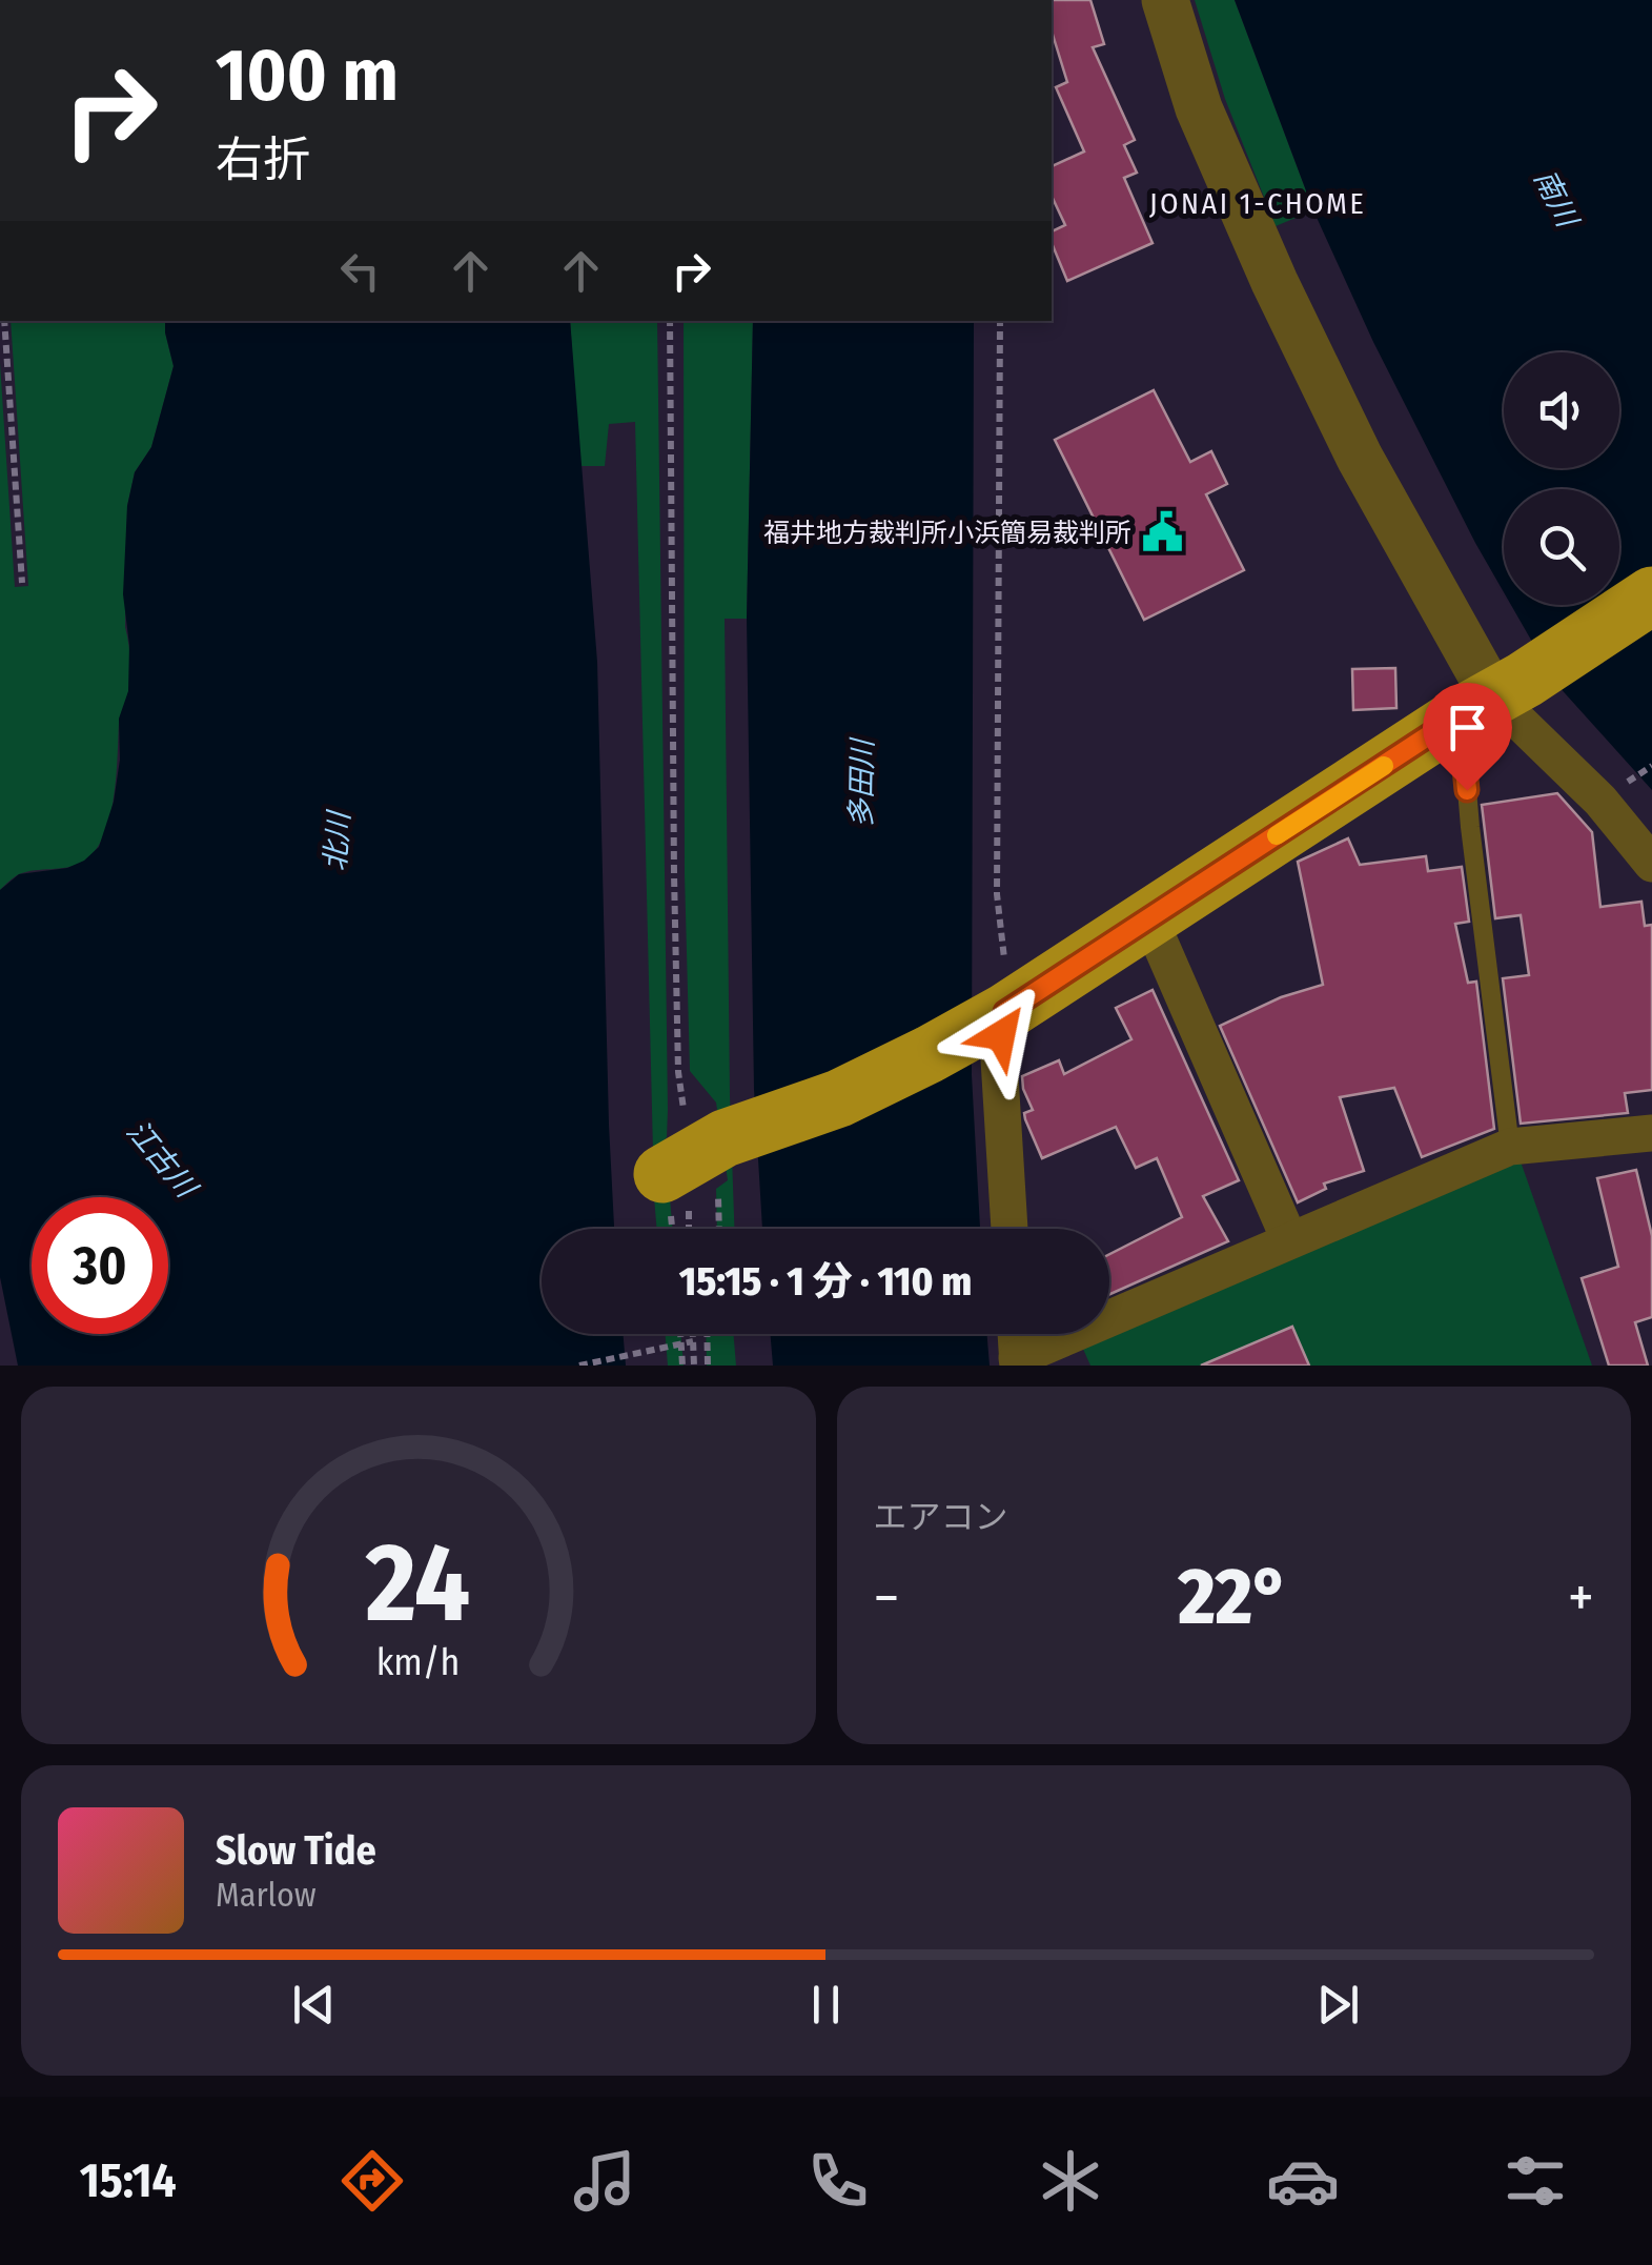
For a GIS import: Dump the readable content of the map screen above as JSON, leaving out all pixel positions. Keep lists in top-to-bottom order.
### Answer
{
  "districts": ["JONAI 1-CHOME"],
  "water": [
    "南川",
    "多田川",
    "北川",
    "江古川"
  ],
  "places": {
    "public building": ["福井地方裁判所小浜簡易裁判所"]
  },
  "page": {
    "turn": ["100 m", "右折"],
    "limit": "30",
    "trip": "15:15 · 1 分 · 110 m",
    "tile": "エアコン",
    "heat": ["−", "22°", "+"],
    "song": ["Slow Tide", "Marlow"],
    "tabs": "15:14",
    "gauge": ["24", "km/h"]
  }
}
